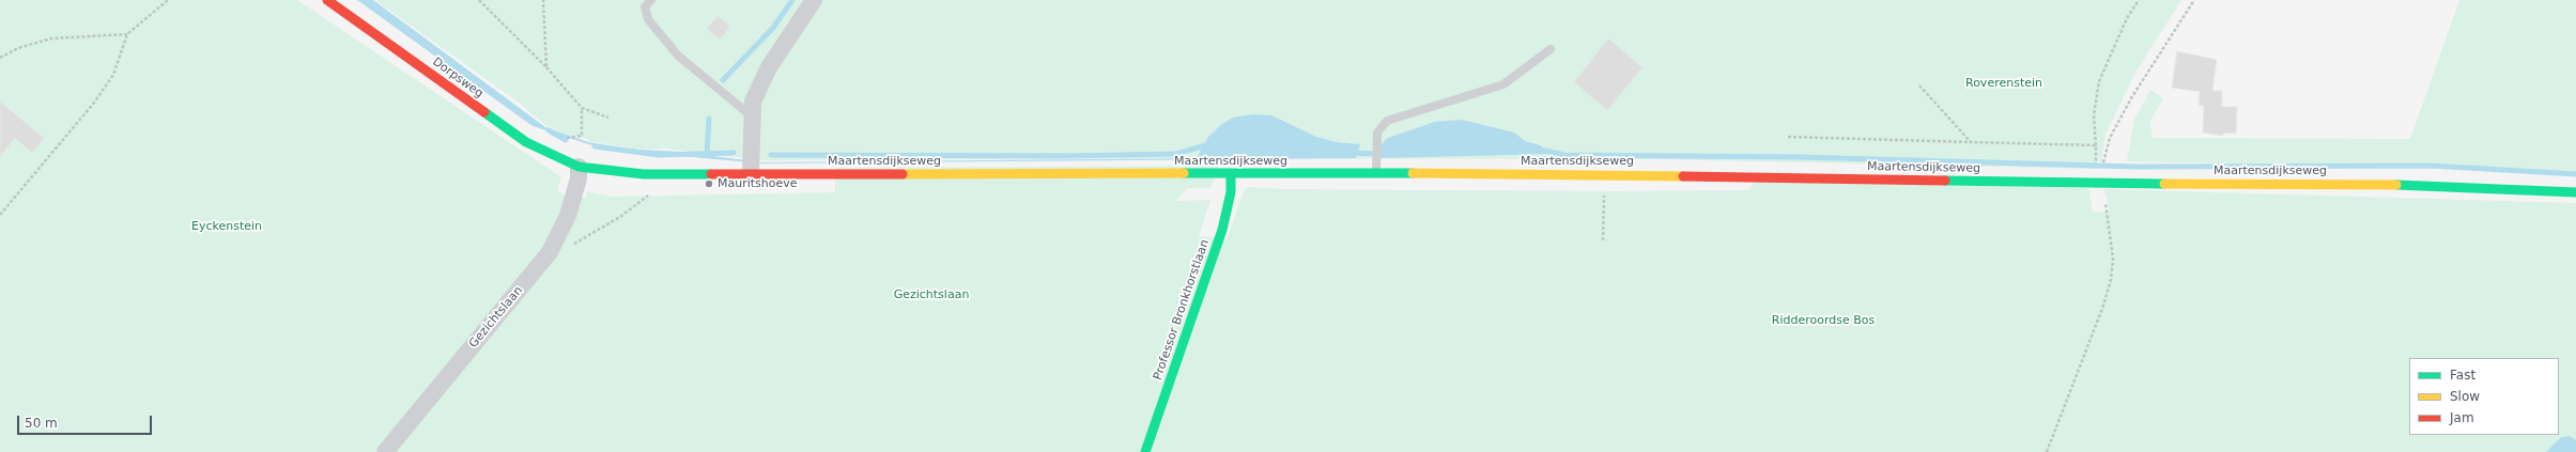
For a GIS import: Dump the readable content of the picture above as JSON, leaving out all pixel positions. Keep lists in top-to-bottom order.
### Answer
{
  "streets": {
    "street": [
      "Dorpsweg",
      "Maartensdijkseweg",
      "Professor Bronkhorstlaan",
      "Gezichtslaan"
    ]
  },
  "crossings": [
    ["Dorpsweg", "Maartensdijkseweg"],
    ["Dorpsweg", "Gezichtslaan"],
    ["Maartensdijkseweg", "Professor Bronkhorstlaan"],
    ["Maartensdijkseweg", "Gezichtslaan"]
  ],
  "parks": [
    "Roverenstein",
    "Eyckenstein",
    "Gezichtslaan",
    "Ridderoordse Bos"
  ],
  "places": ["Mauritshoeve"],
  "legend": ["Fast", "Slow", "Jam"],
  "scale_bar": "50 m"
}
